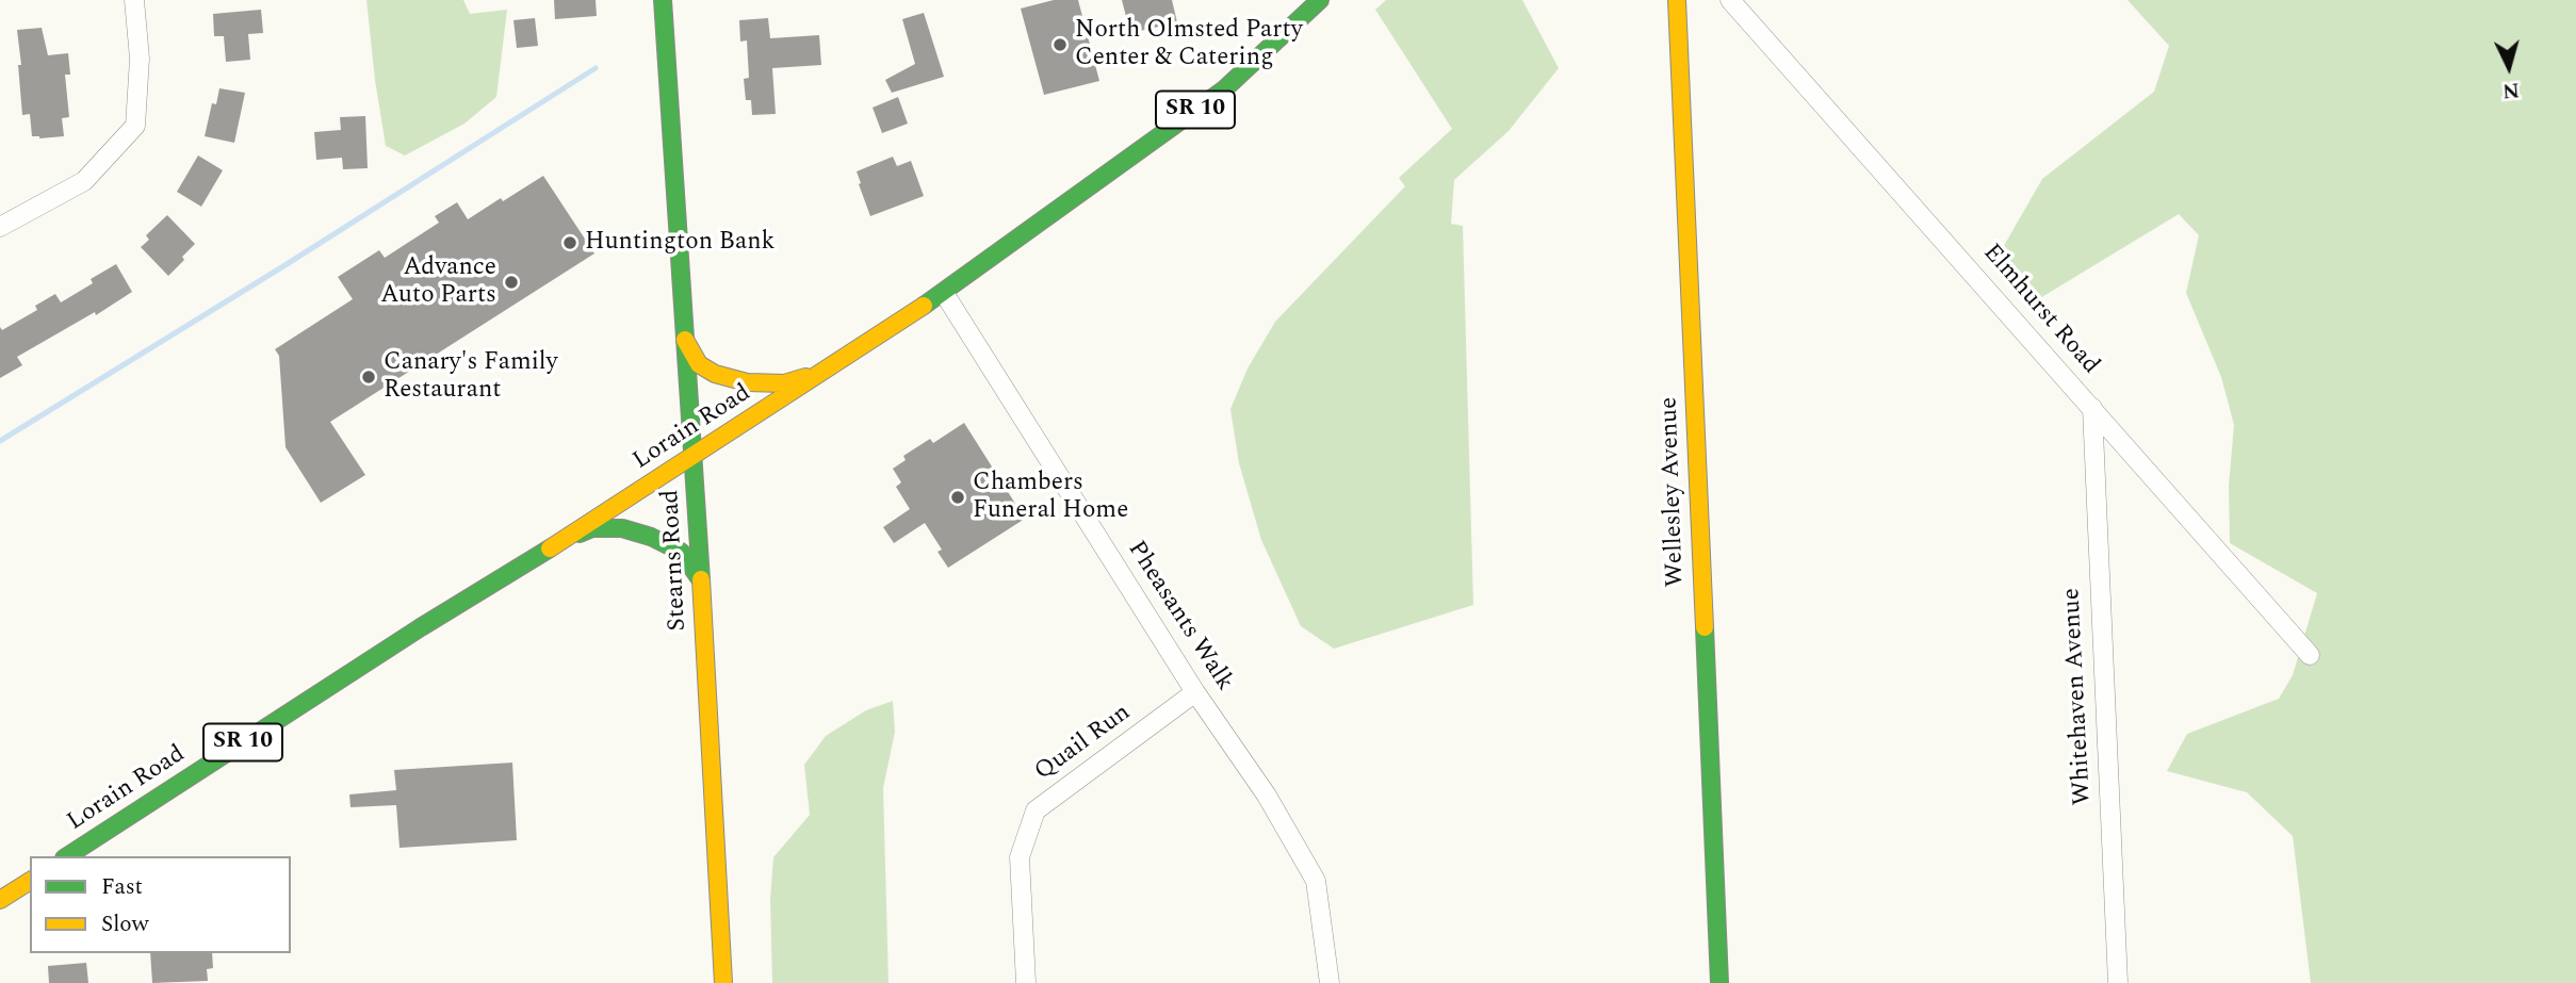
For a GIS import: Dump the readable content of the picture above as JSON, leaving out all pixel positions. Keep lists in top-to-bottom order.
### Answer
{
  "streets": {
    "main road": [
      "SR 10",
      "Lorain Road",
      "Wellesley Avenue",
      "Stearns Road"
    ],
    "street": [
      "Elmhurst Road",
      "Pheasants Walk",
      "Whitehaven Avenue",
      "Quail Run"
    ]
  },
  "crossings": [
    ["Elmhurst Road", "Whitehaven Avenue"],
    ["Lorain Road", "Stearns Road"],
    ["Lorain Road", "Pheasants Walk"],
    ["Pheasants Walk", "Quail Run"]
  ],
  "places": [
    "North Olmsted Party Center & Catering",
    "Huntington Bank",
    "Advance Auto Parts",
    "Canary's Family Restaurant",
    "Chambers Funeral Home"
  ],
  "legend": ["Fast", "Slow"],
  "north": "bottom"
}
